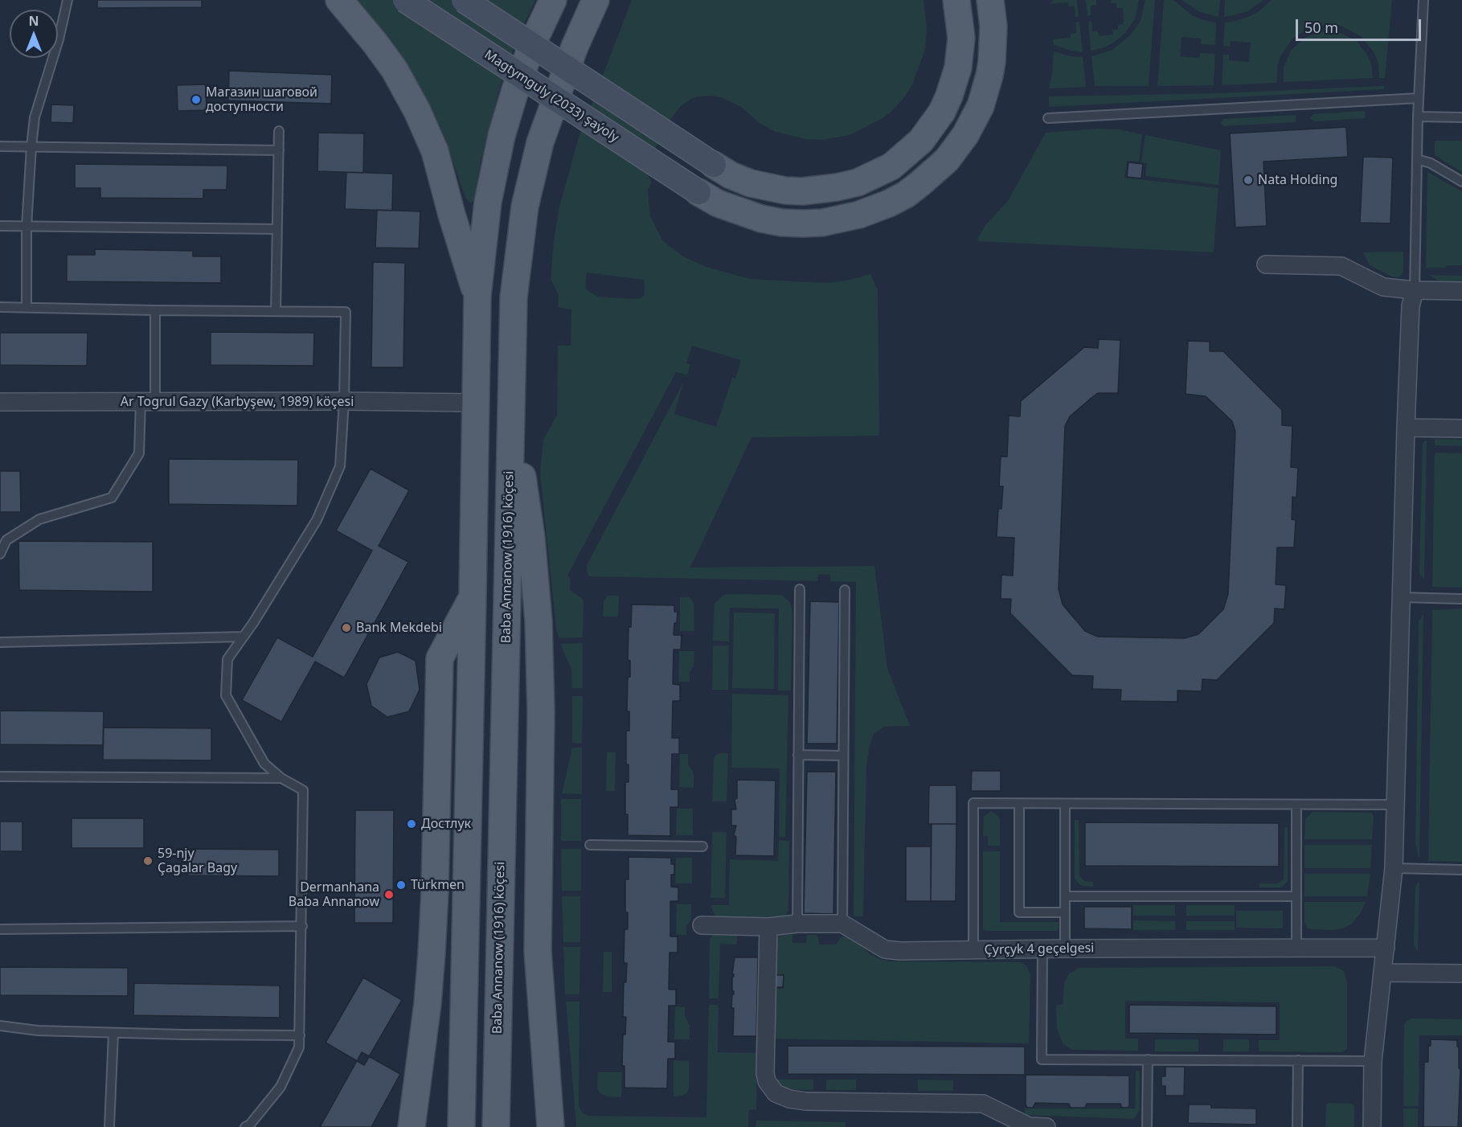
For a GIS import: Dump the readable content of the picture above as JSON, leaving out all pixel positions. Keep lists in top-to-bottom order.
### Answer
{
  "streets": {
    "main road": ["Magtymguly (2033) şaýoly", "Baba Annanow (1916) köçesi"],
    "street": ["Ar Togrul Gazy (Karbyşew, 1989) köçesi", "Çyrçyk 4 geçelgesi"]
  },
  "places": [
    "Магазин шаговой доступности",
    "Nata Holding",
    "Bank Mekdebi",
    "Достлук",
    "59-njy Çagalar Bagy",
    "Türkmen",
    "Dermanhana Baba Annanow"
  ],
  "scale_bar": "50 m",
  "north": "top"
}
